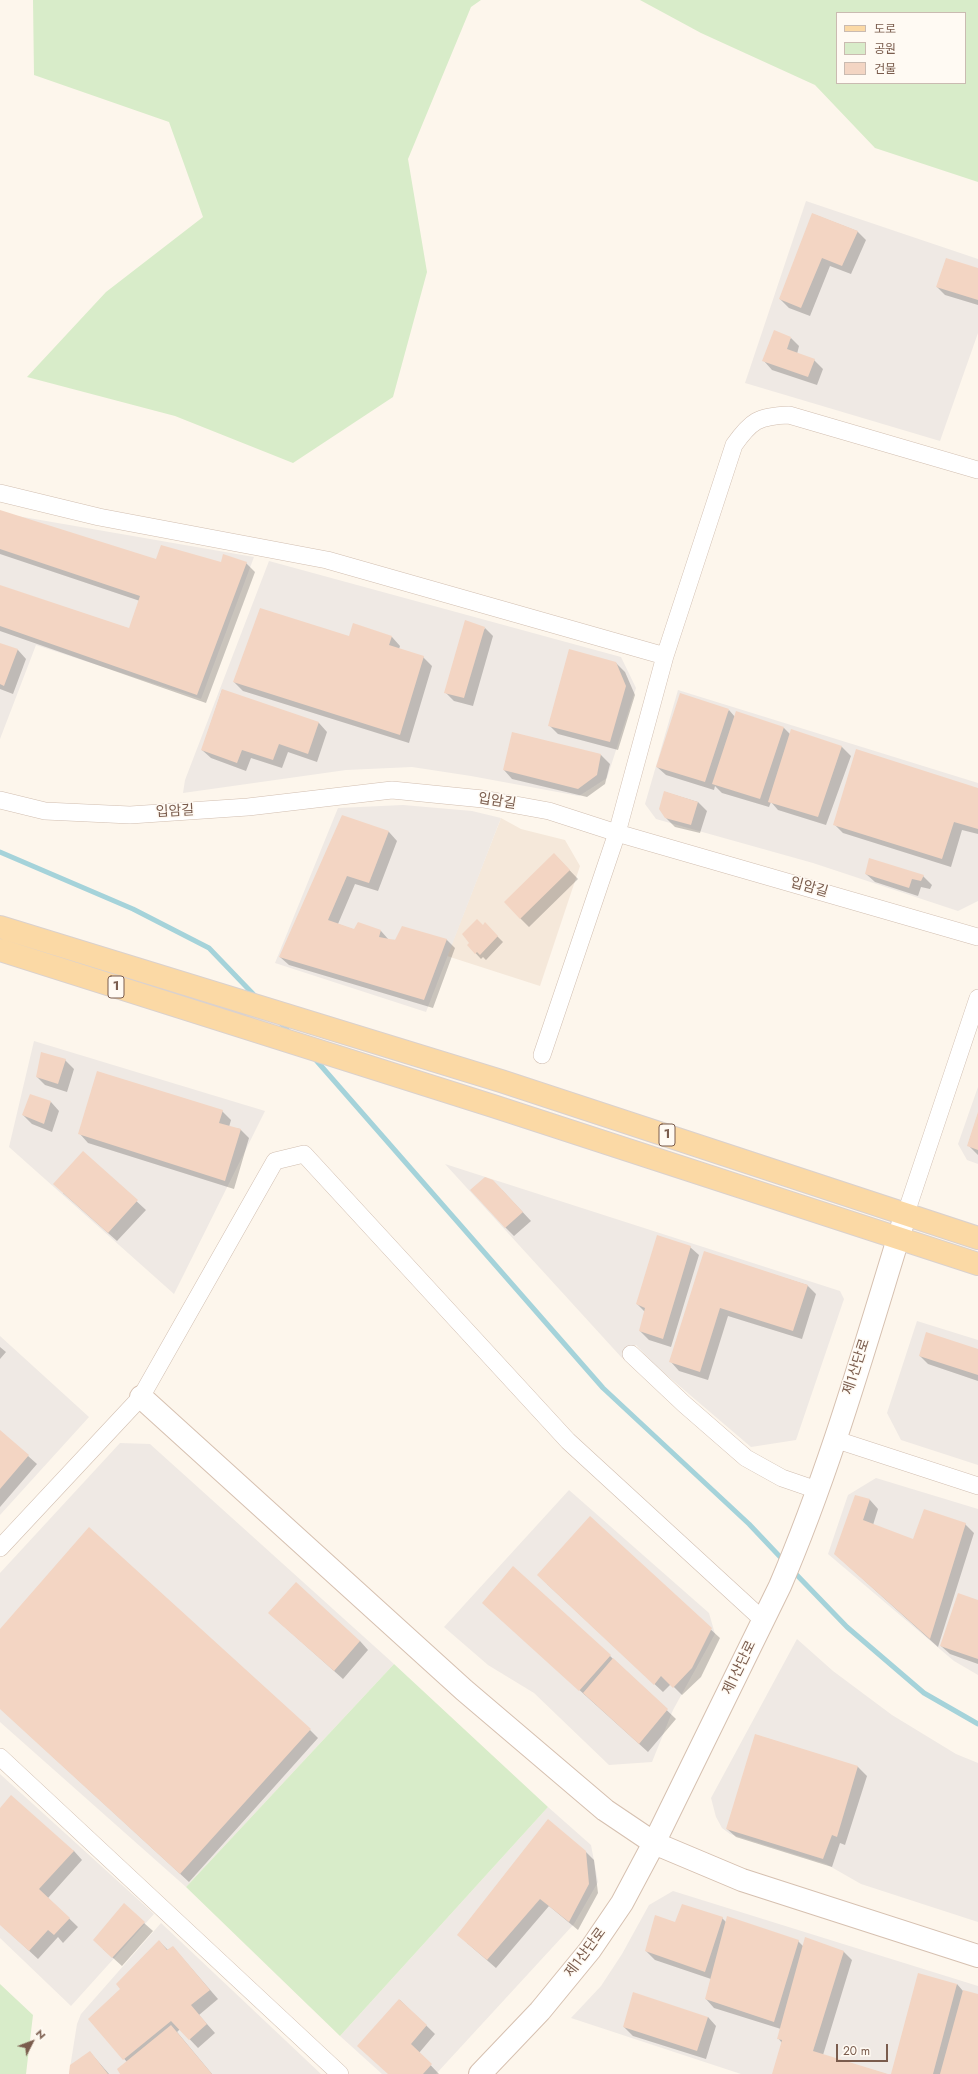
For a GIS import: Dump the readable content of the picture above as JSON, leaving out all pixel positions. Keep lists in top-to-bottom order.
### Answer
{
  "streets": {
    "main road": ["1"],
    "street": ["입암길", "제1산단로"]
  },
  "crossings": [
    ["1", "제1산단로"]
  ],
  "legend": ["도로", "공원", "건물"],
  "scale_bar": "20 m",
  "north": "top right"
}
